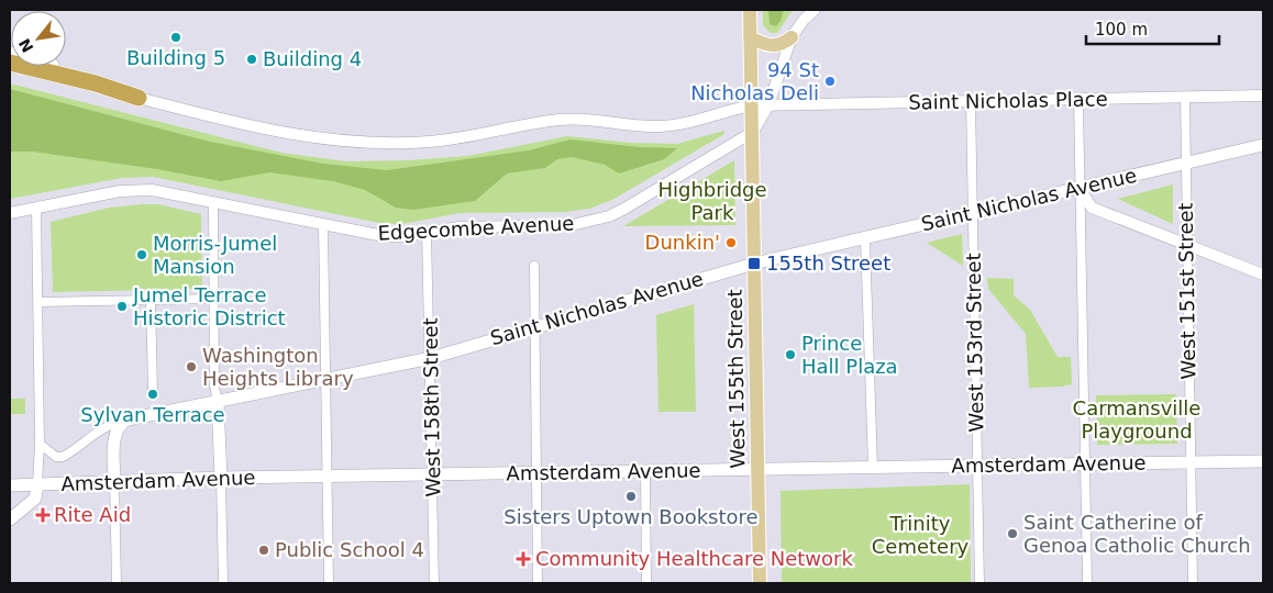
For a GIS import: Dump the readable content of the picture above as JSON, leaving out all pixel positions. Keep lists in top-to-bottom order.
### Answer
{
  "streets": {
    "main road": ["Saint Nicholas Avenue", "West 155th Street", "Amsterdam Avenue"],
    "street": [
      "Saint Nicholas Place",
      "Edgecombe Avenue",
      "West 151st Street",
      "West 153rd Street",
      "West 158th Street"
    ]
  },
  "crossings": [
    ["Saint Nicholas Place", "Edgecombe Avenue"],
    ["Saint Nicholas Place", "West 151st Street"],
    ["Saint Nicholas Place", "West 153rd Street"],
    ["Saint Nicholas Place", "West 155th Street"],
    ["Saint Nicholas Avenue", "West 151st Street"],
    ["Saint Nicholas Avenue", "West 153rd Street"],
    ["Saint Nicholas Avenue", "West 155th Street"],
    ["Saint Nicholas Avenue", "West 158th Street"],
    ["Edgecombe Avenue", "West 155th Street"],
    ["Edgecombe Avenue", "West 158th Street"],
    ["West 151st Street", "Amsterdam Avenue"],
    ["West 153rd Street", "Amsterdam Avenue"],
    ["West 155th Street", "Amsterdam Avenue"],
    ["West 158th Street", "Amsterdam Avenue"]
  ],
  "parks": ["Highbridge Park", "Carmansville Playground", "Trinity Cemetery"],
  "places": {
    "other": [
      "Building 5",
      "Building 4",
      "94 St Nicholas Deli",
      "Dunkin'",
      "Morris-Jumel Mansion",
      "Jumel Terrace Historic District",
      "Prince Hall Plaza",
      "Washington Heights Library",
      "Sylvan Terrace",
      "Sisters Uptown Bookstore",
      "Saint Catherine of Genoa Catholic Church",
      "Public School 4"
    ],
    "transit": ["155th Street"],
    "health": ["Rite Aid", "Community Healthcare Network"]
  },
  "scale_bar": "100 m",
  "north": "bottom left"
}
